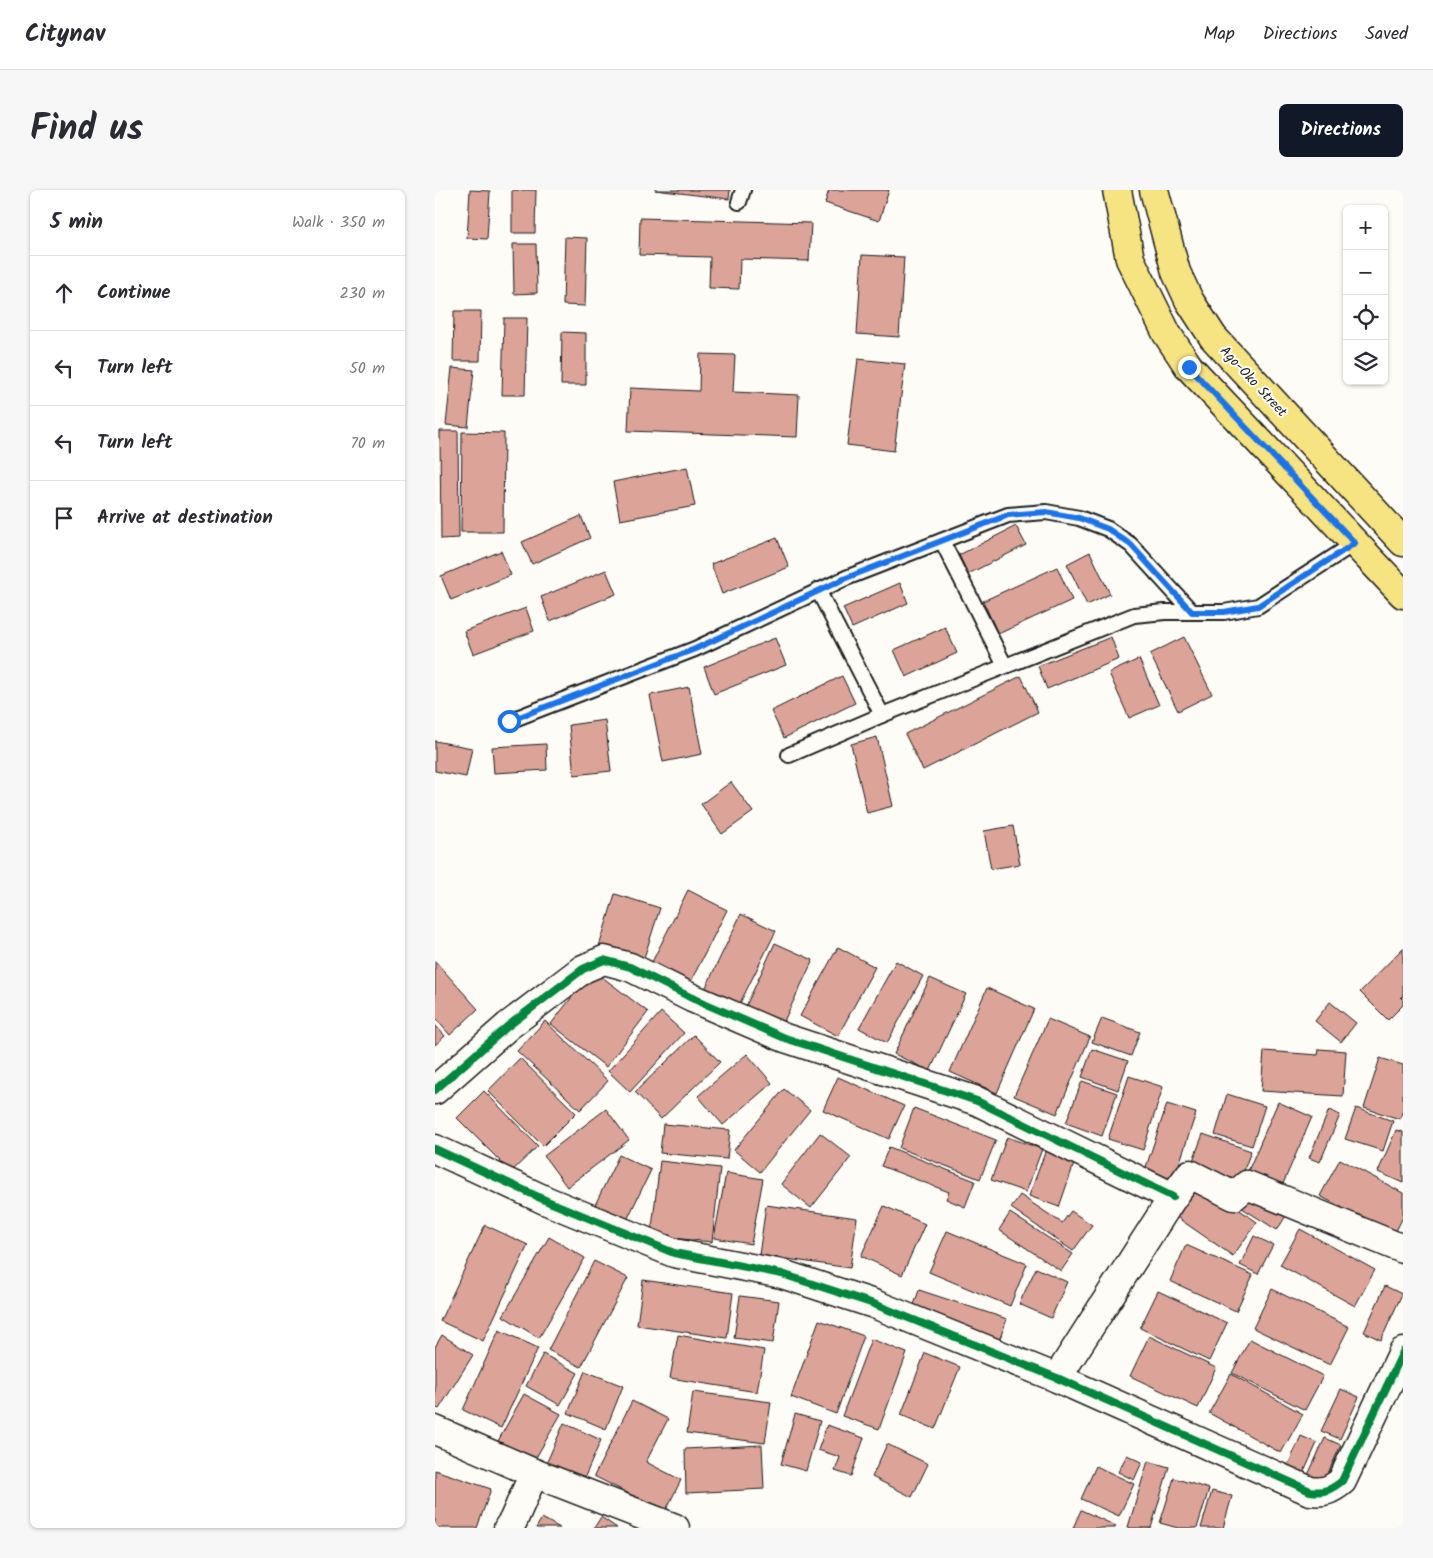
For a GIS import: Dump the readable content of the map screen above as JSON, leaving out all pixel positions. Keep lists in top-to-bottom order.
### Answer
{
  "streets": {
    "main road": ["Ago-Oko Street"]
  },
  "page": {
    "header": "Citynav",
    "nav": ["Map", "Directions", "Saved"],
    "title": "Find us",
    "buttons": "Directions",
    "heading": ["5 min", "Walk · 350 m"],
    "map_buttons": ["+", "−"],
    "list": [
      ["Continue", "230 m"],
      ["Turn left", "50 m"],
      ["Turn left", "70 m"],
      "Arrive at destination"
    ]
  }
}
